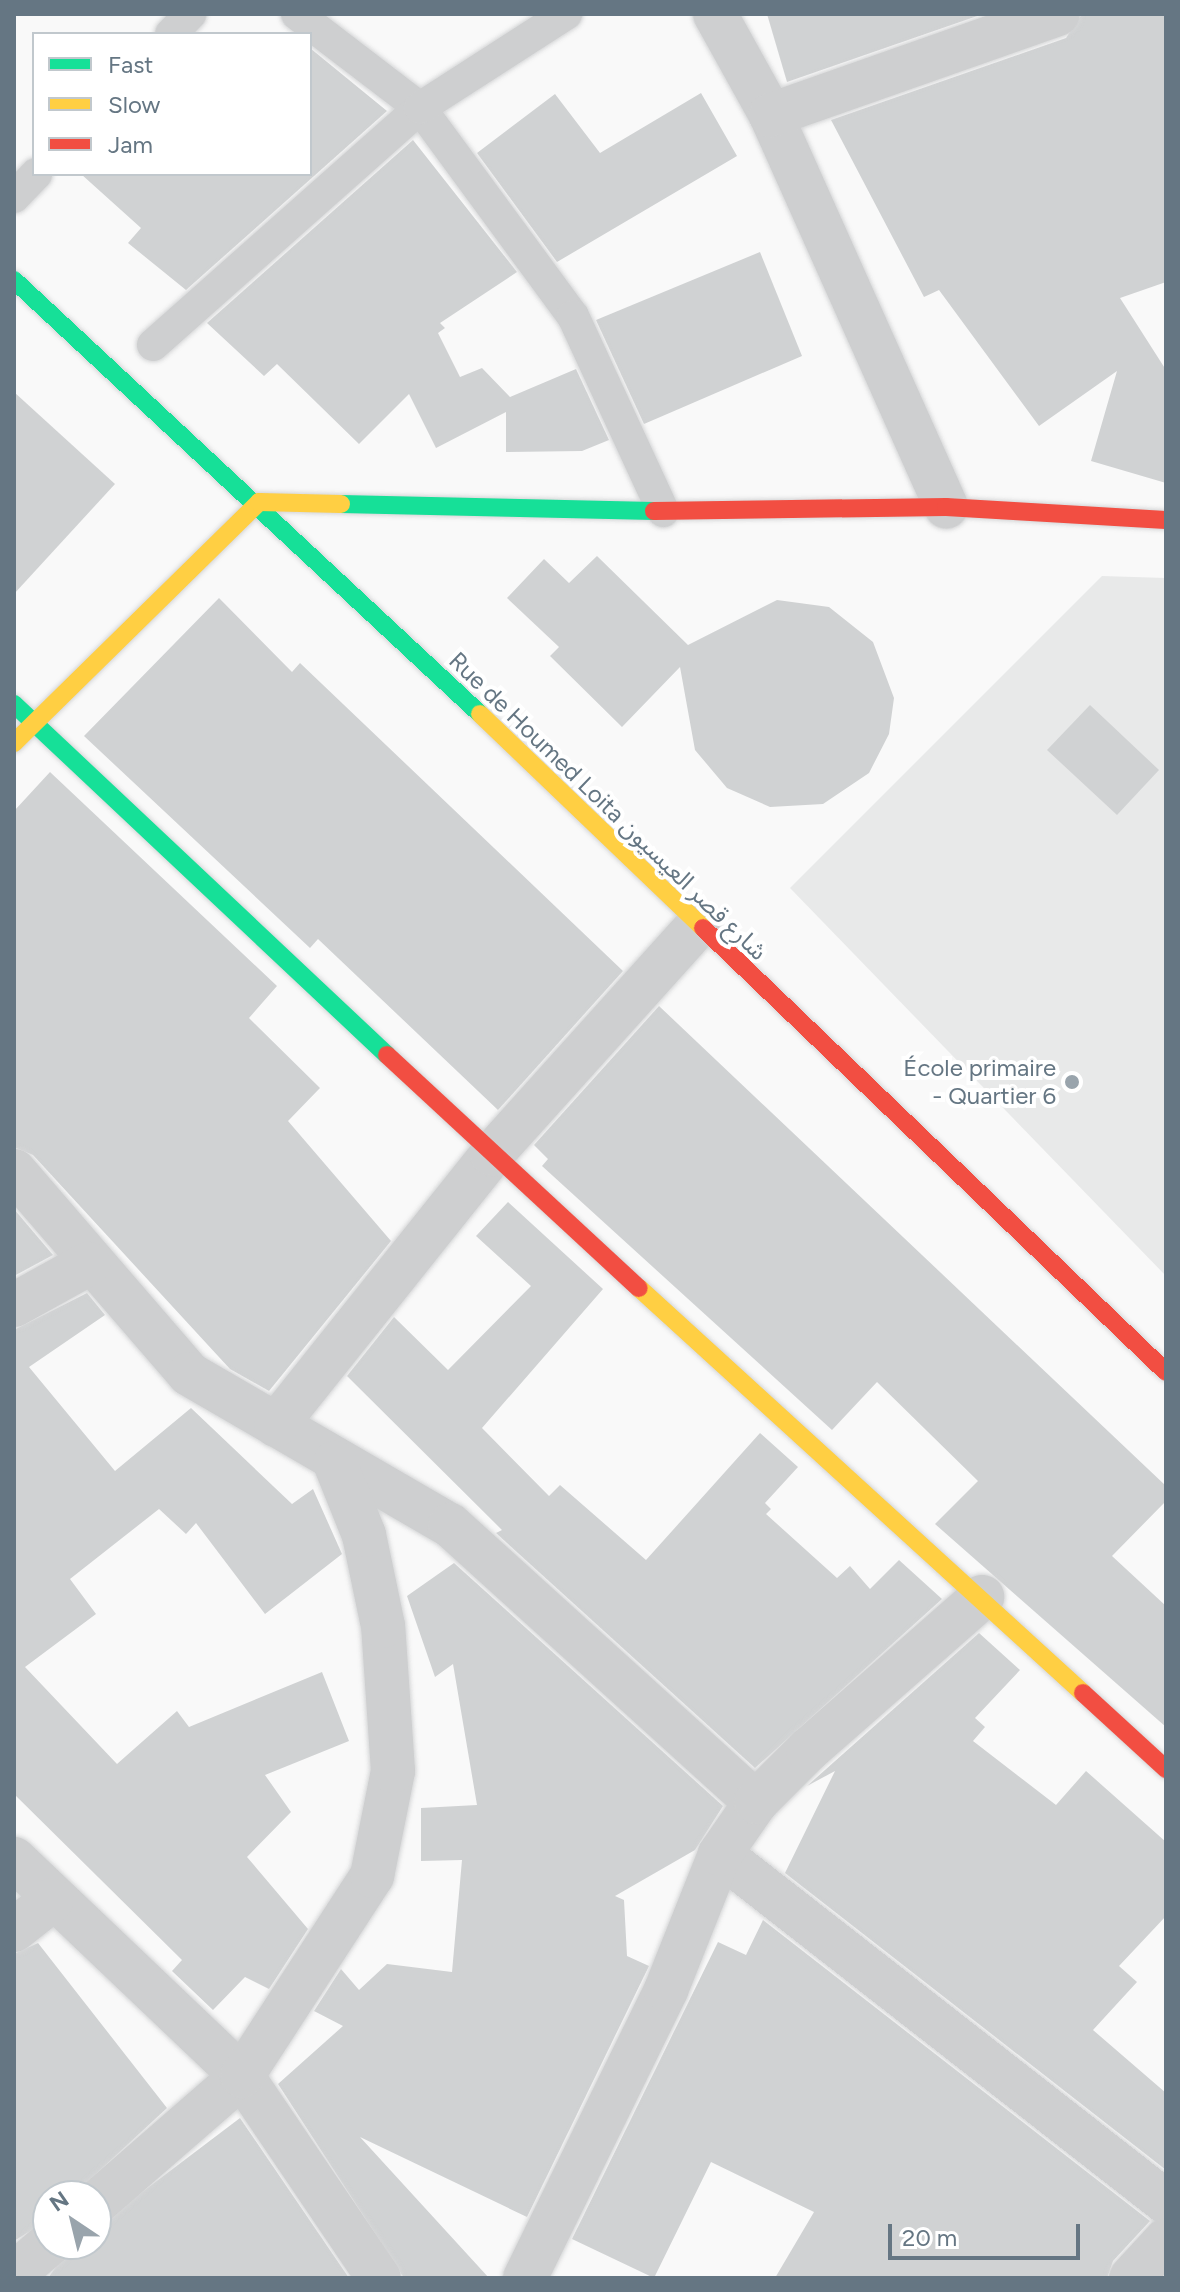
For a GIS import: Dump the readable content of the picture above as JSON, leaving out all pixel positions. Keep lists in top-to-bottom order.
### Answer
{
  "streets": {
    "street": ["Rue de Houmed Loita شارع قصر العيسيون"]
  },
  "places": ["École primaire - Quartier 6"],
  "legend": ["Fast", "Slow", "Jam"],
  "scale_bar": "20 m",
  "north": "top left"
}
